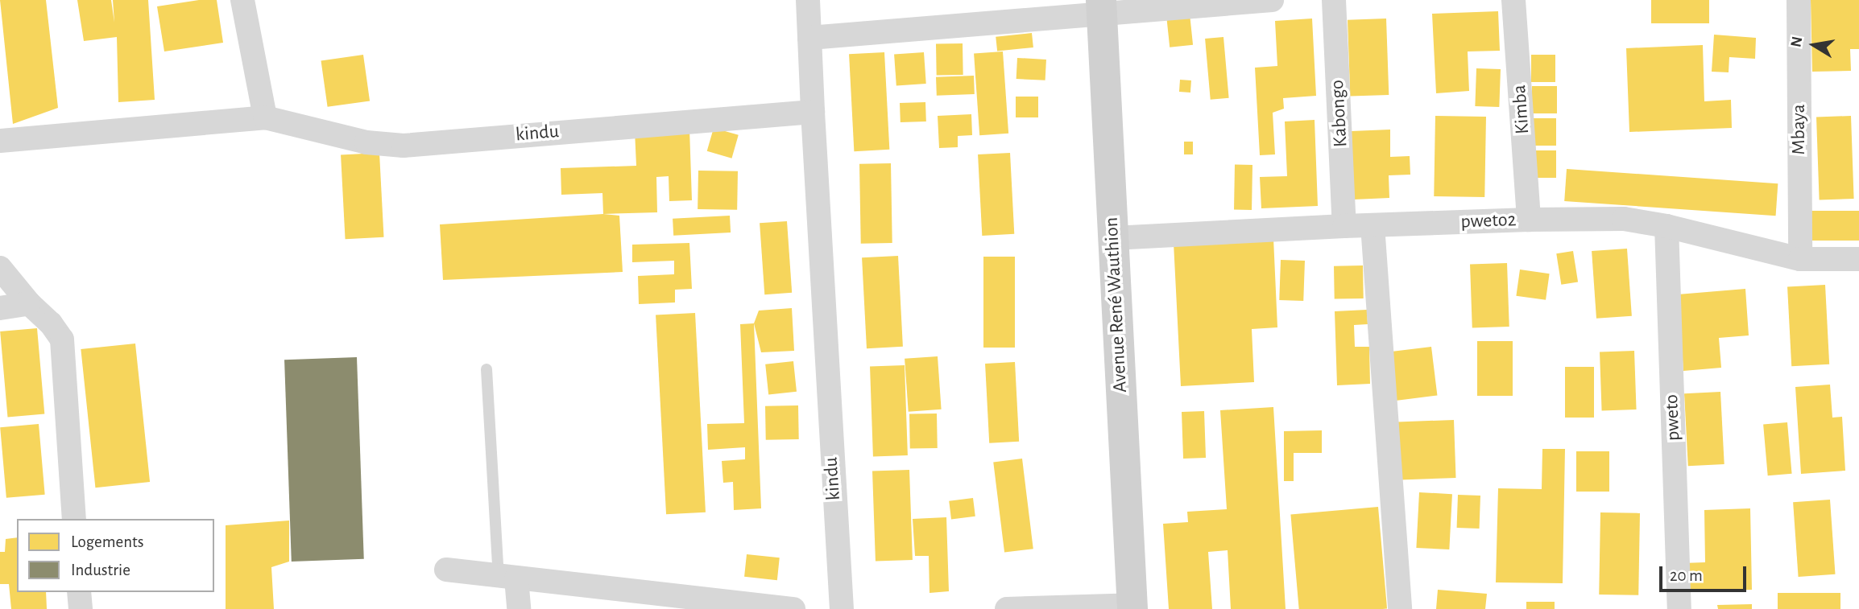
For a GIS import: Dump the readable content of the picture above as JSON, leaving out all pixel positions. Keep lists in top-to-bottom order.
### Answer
{
  "streets": {
    "street": [
      "Kimba",
      "Kabongo",
      "Mbaya",
      "kindu",
      "pweto2",
      "Avenue René Wauthion",
      "pweto"
    ]
  },
  "crossings": [
    ["Kimba", "pweto2"],
    ["Kabongo", "pweto2"],
    ["Mbaya", "pweto2"],
    ["pweto2", "Avenue René Wauthion"],
    ["pweto2", "pweto"]
  ],
  "legend": ["Logements", "Industrie"],
  "scale_bar": "20 m",
  "north": "left"
}
